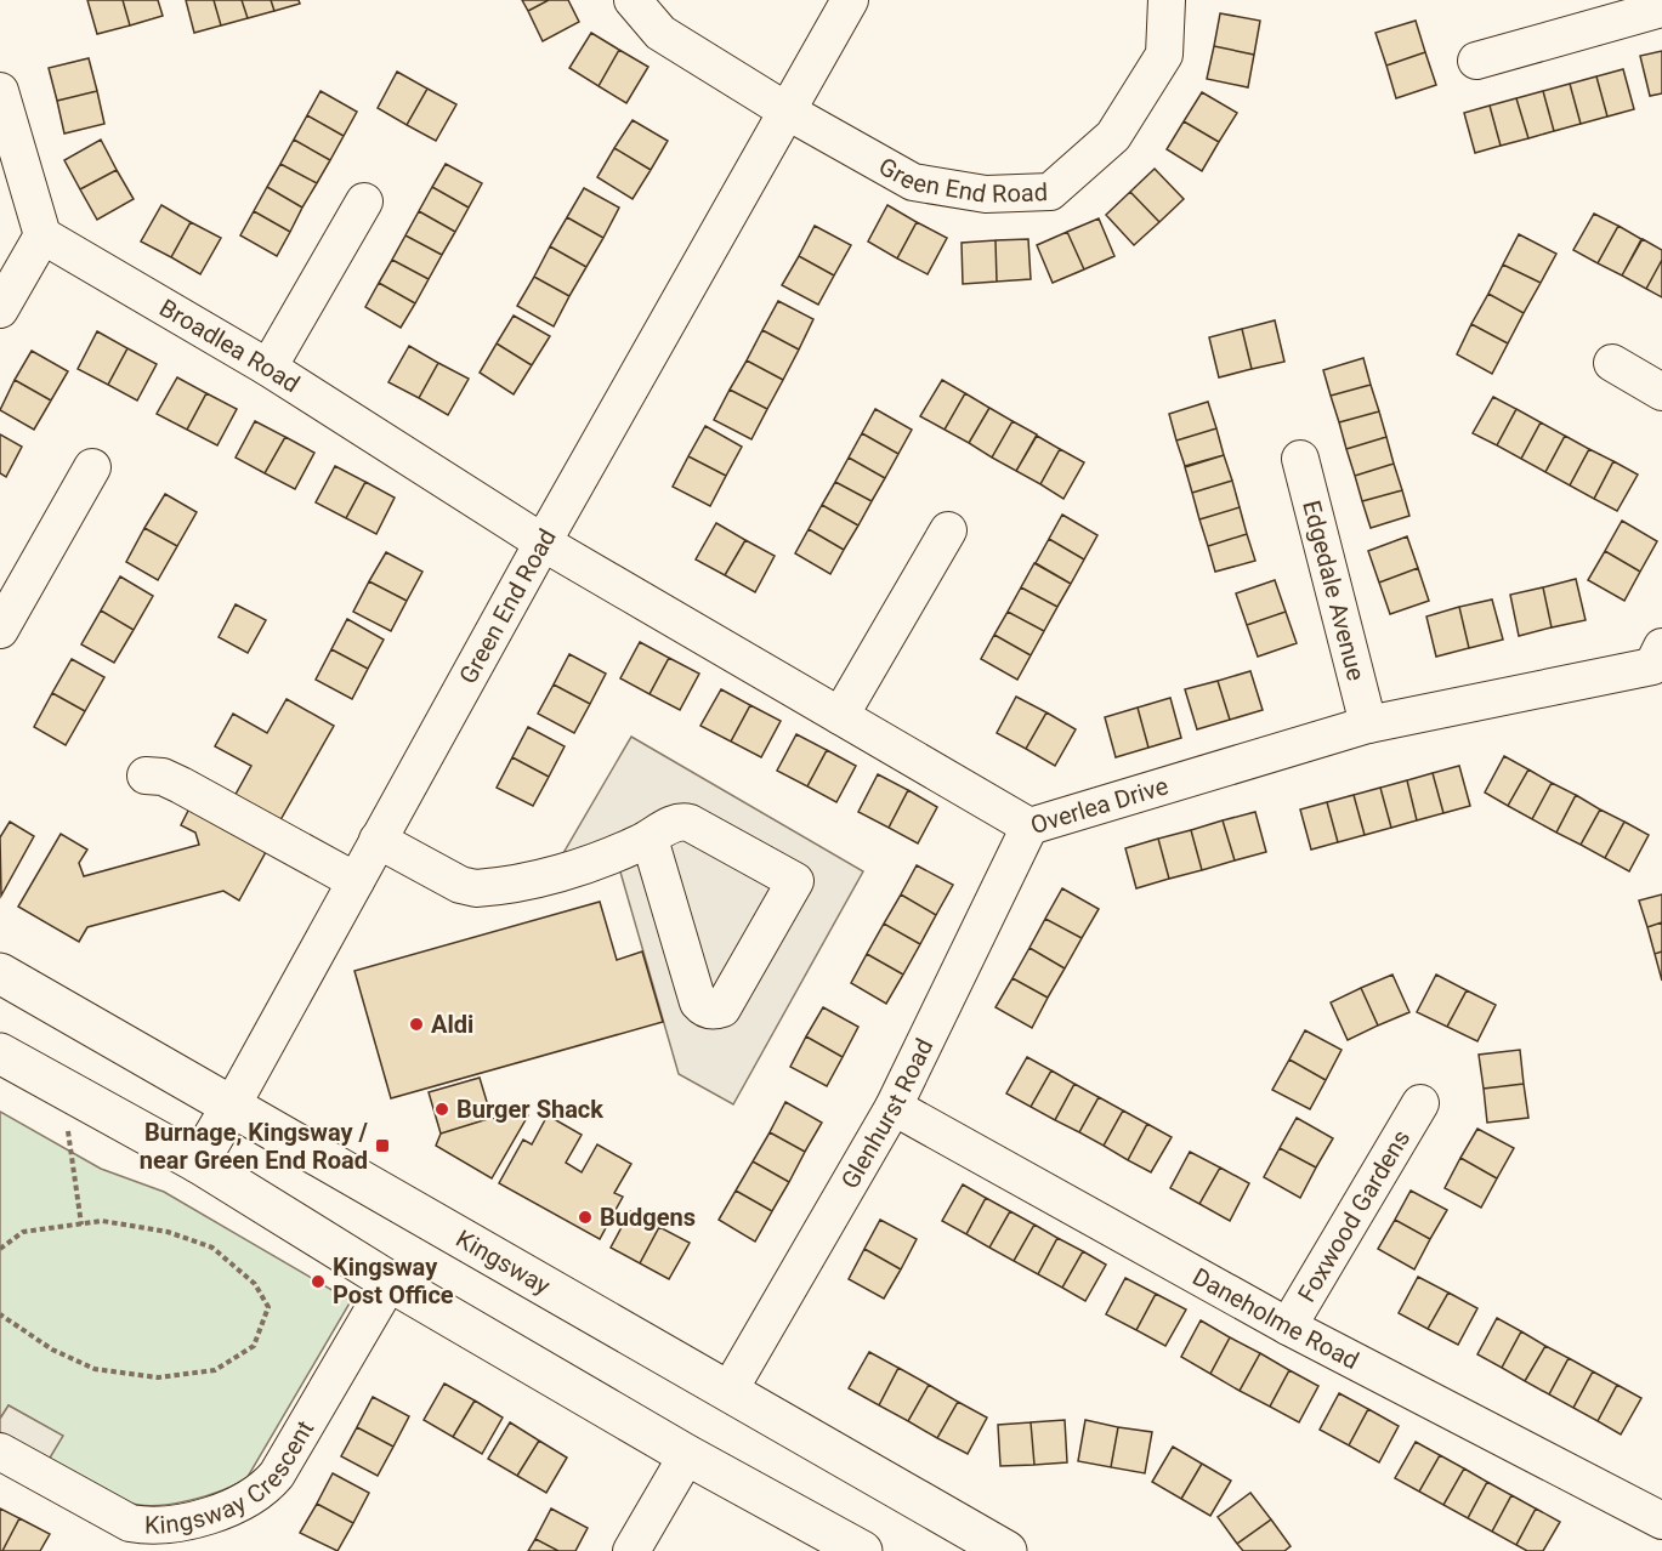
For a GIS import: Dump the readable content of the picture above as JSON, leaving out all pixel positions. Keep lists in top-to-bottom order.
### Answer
{
  "streets": {
    "highway": ["Kingsway"],
    "street": [
      "Green End Road",
      "Broadlea Road",
      "Edgedale Avenue",
      "Overlea Drive",
      "Glenhurst Road",
      "Foxwood Gardens",
      "Daneholme Road",
      "Kingsway Crescent"
    ]
  },
  "crossings": [
    ["Green End Road", "Broadlea Road"],
    ["Green End Road", "Overlea Drive"],
    ["Green End Road", "Kingsway"],
    ["Broadlea Road", "Overlea Drive"],
    ["Edgedale Avenue", "Overlea Drive"],
    ["Overlea Drive", "Glenhurst Road"],
    ["Glenhurst Road", "Kingsway"],
    ["Glenhurst Road", "Daneholme Road"],
    ["Foxwood Gardens", "Daneholme Road"]
  ],
  "places": {
    "other": [
      "Aldi",
      "Burger Shack",
      "Budgens",
      "Kingsway Post Office"
    ],
    "transit": ["Burnage, Kingsway / near Green End Road"]
  }
}
